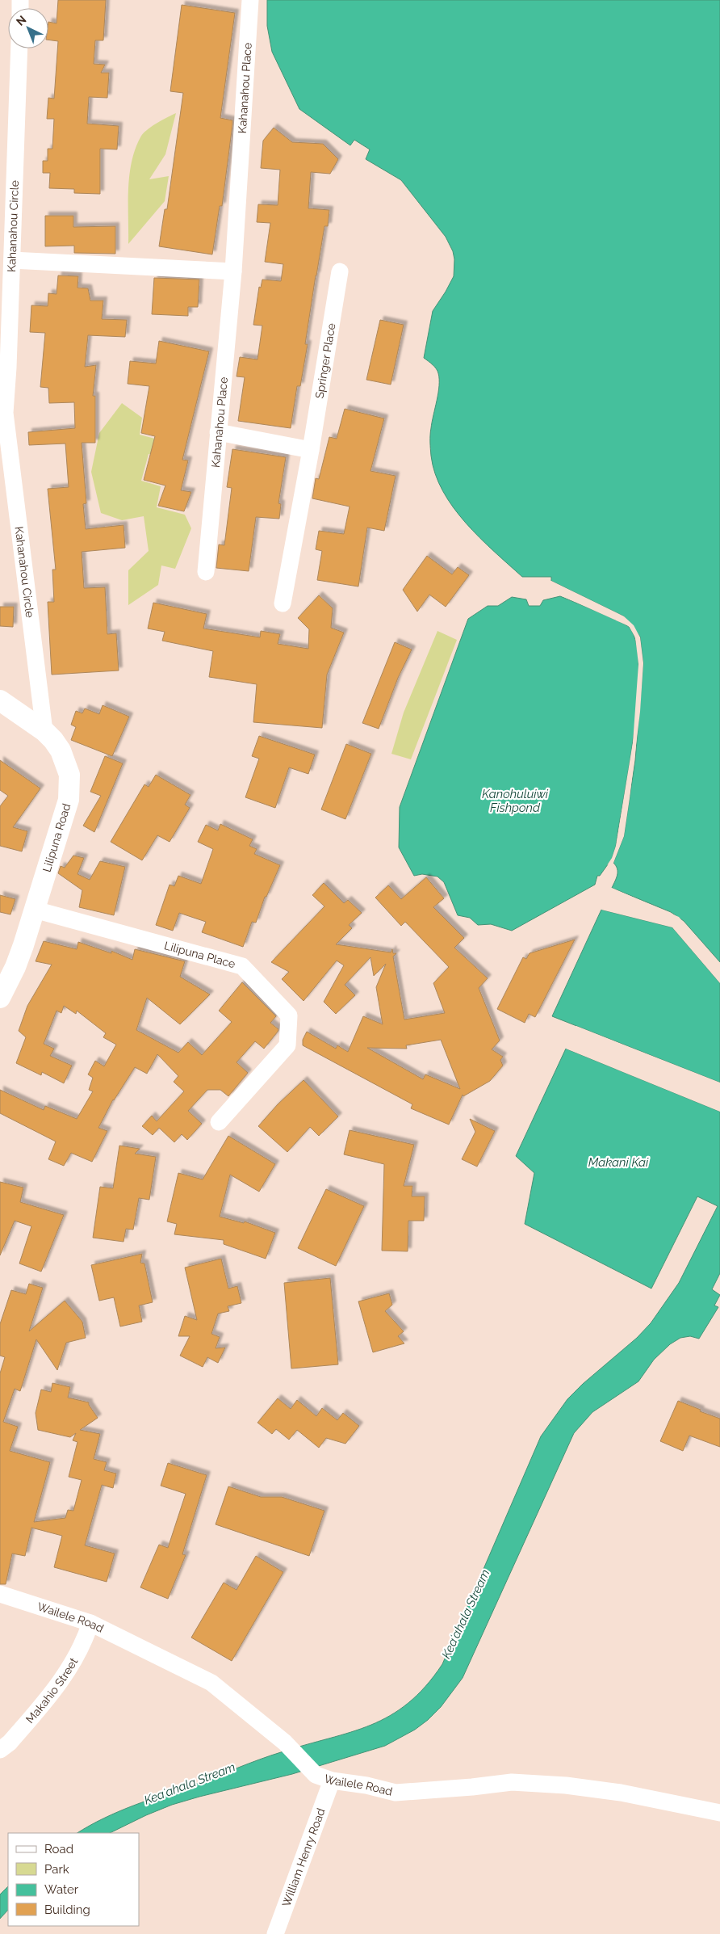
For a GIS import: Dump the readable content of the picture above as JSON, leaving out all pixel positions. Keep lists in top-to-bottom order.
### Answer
{
  "streets": {
    "street": [
      "Kahanahou Place",
      "Kahanahou Circle",
      "Springer Place",
      "Lilipuna Road",
      "Lilipuna Place",
      "Wailele Road",
      "Makahio Street",
      "William Henry Road"
    ]
  },
  "crossings": [
    ["Kahanahou Circle", "Lilipuna Road"],
    ["Lilipuna Road", "Lilipuna Place"],
    ["Wailele Road", "Makahio Street"],
    ["Wailele Road", "William Henry Road"]
  ],
  "water": ["Kanohuluiwi Fishpond", "Makani Kai", "Keaʻahala Stream"],
  "legend": [
    "Road",
    "Park",
    "Water",
    "Building"
  ],
  "north": "top left"
}
